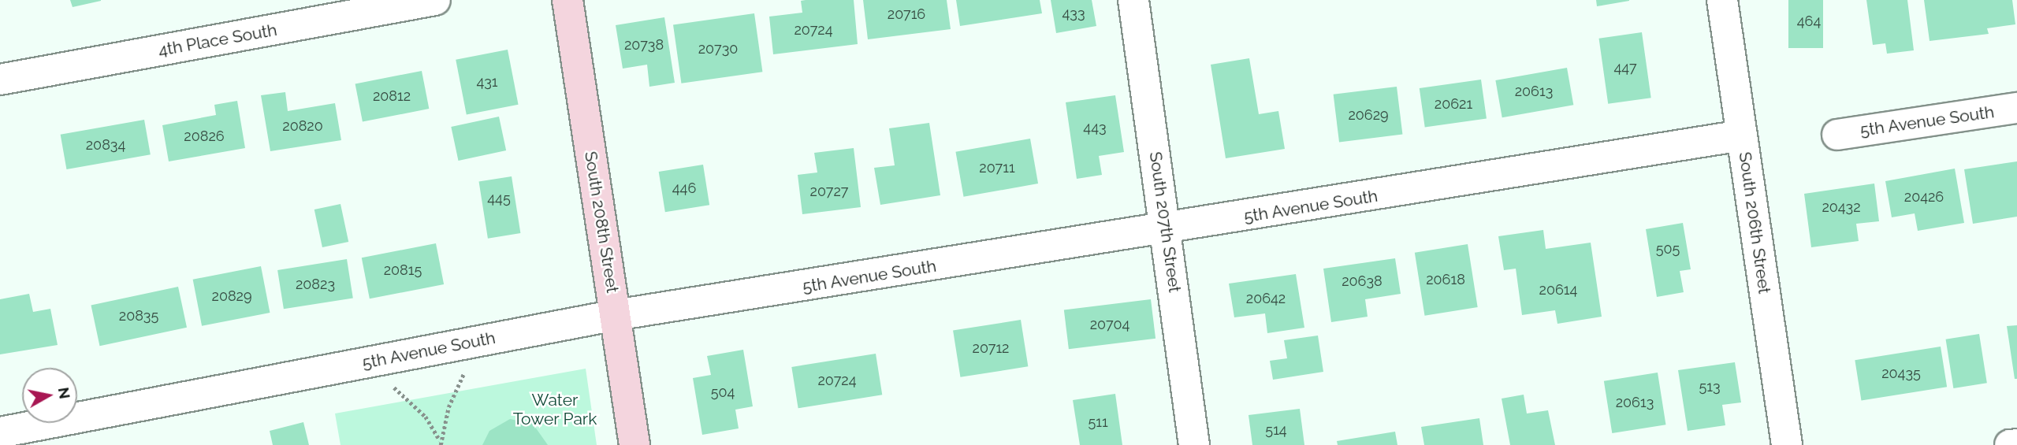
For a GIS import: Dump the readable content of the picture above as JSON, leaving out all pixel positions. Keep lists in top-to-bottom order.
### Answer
{
  "streets": {
    "street": [
      "4th Place South",
      "5th Avenue South",
      "South 208th Street",
      "South 207th Street",
      "South 206th Street"
    ]
  },
  "crossings": [
    ["5th Avenue South", "South 208th Street"],
    ["5th Avenue South", "South 207th Street"],
    ["5th Avenue South", "South 206th Street"]
  ],
  "parks": ["Water Tower Park"],
  "house_numbers": [
    "433",
    "20716",
    "464",
    "20724",
    "20738",
    "20730",
    "447",
    "431",
    "20613",
    "20812",
    "20621",
    "20629",
    "20820",
    "443",
    "20826",
    "20834",
    "20711",
    "446",
    "20727",
    "20426",
    "445",
    "20432",
    "505",
    "20815",
    "20618",
    "20638",
    "20823",
    "20614",
    "20829",
    "20642",
    "20835",
    "20704",
    "20712",
    "20435",
    "20724",
    "513",
    "504",
    "20613",
    "511",
    "514"
  ],
  "north": "right"
}
